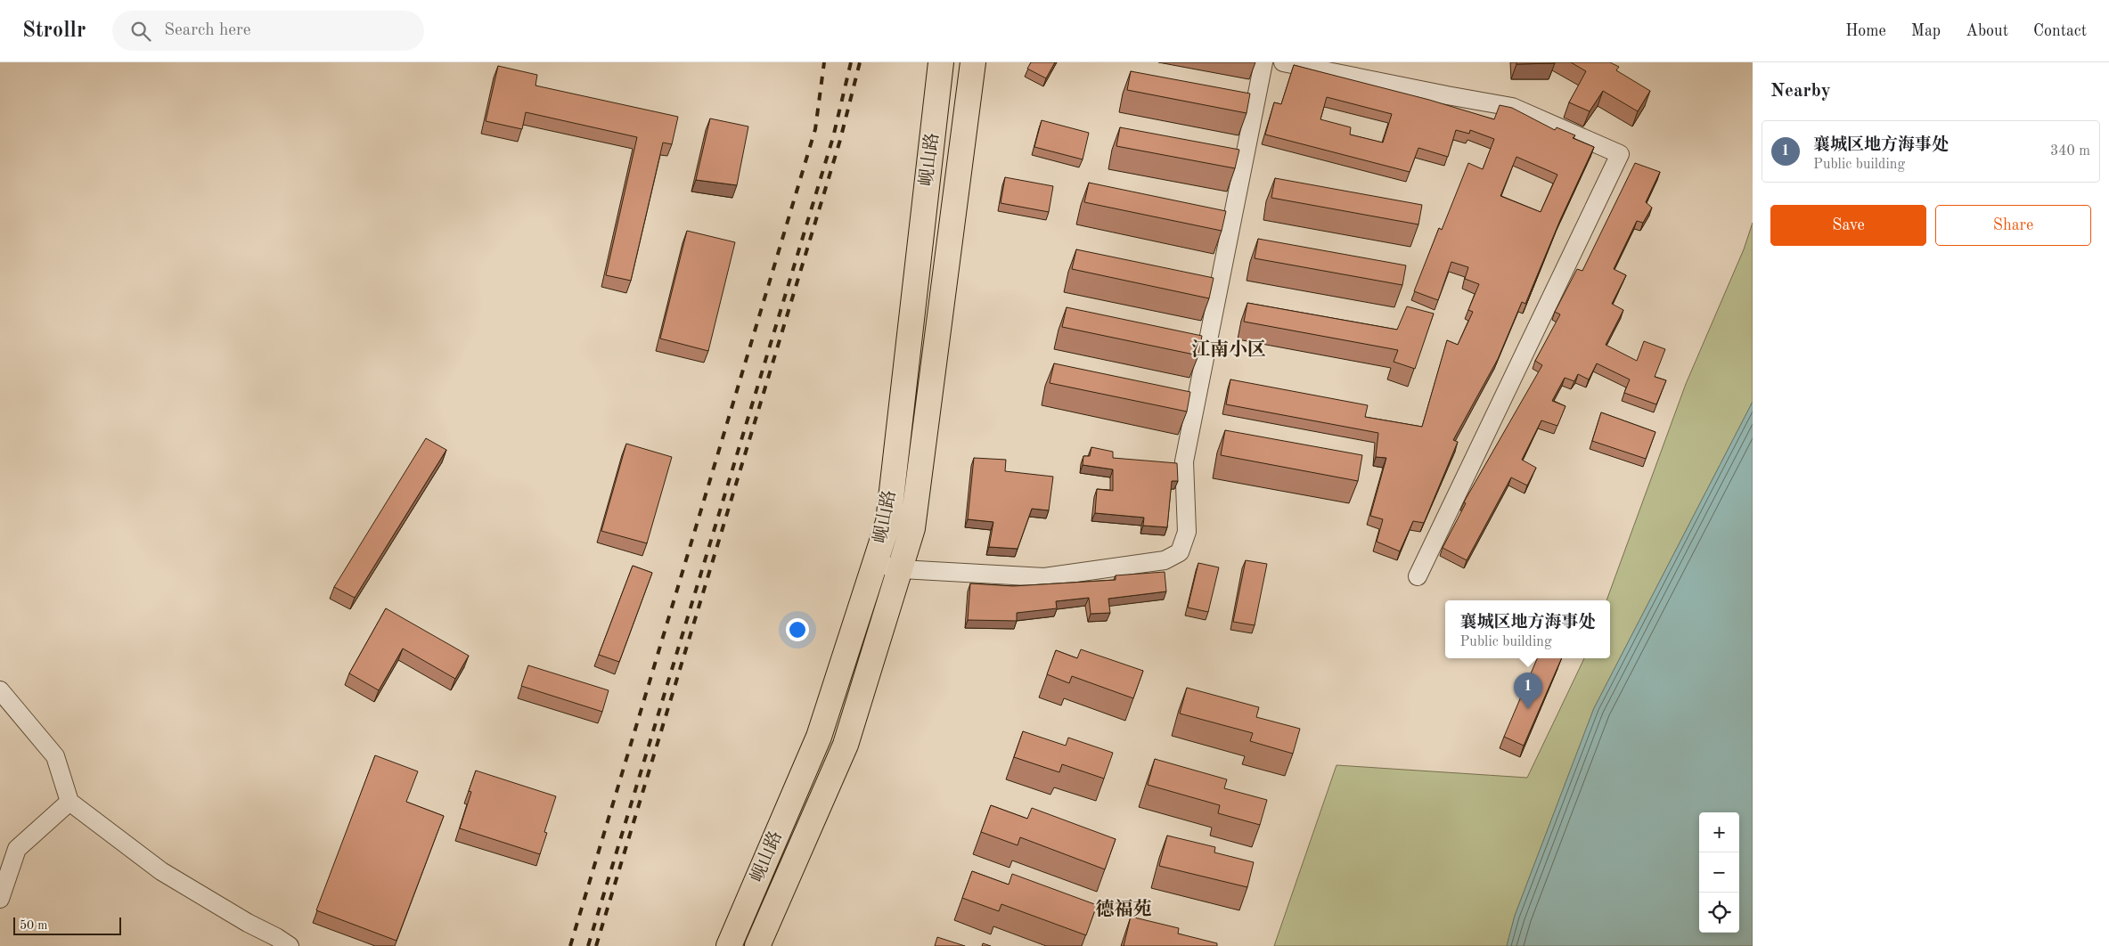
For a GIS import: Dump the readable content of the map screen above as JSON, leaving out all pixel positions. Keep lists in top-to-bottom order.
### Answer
{
  "streets": {
    "highway": ["岘山路"]
  },
  "districts": ["江南小区", "德福苑"],
  "scale_bar": "50 m",
  "page": {
    "header": "Strollr",
    "search": "Search here",
    "nav": [
      "Home",
      "Map",
      "About",
      "Contact"
    ],
    "heading": "Nearby",
    "list": [
      {
        "mark": "1",
        "name": "襄城区地方海事处",
        "note": "Public building",
        "value": "340 m"
      }
    ],
    "buttons": ["Save", "Share"],
    "popup": ["襄城区地方海事处", "Public building"],
    "pins": "1",
    "map_buttons": ["+", "−"],
    "scale": "50 m"
  }
}
